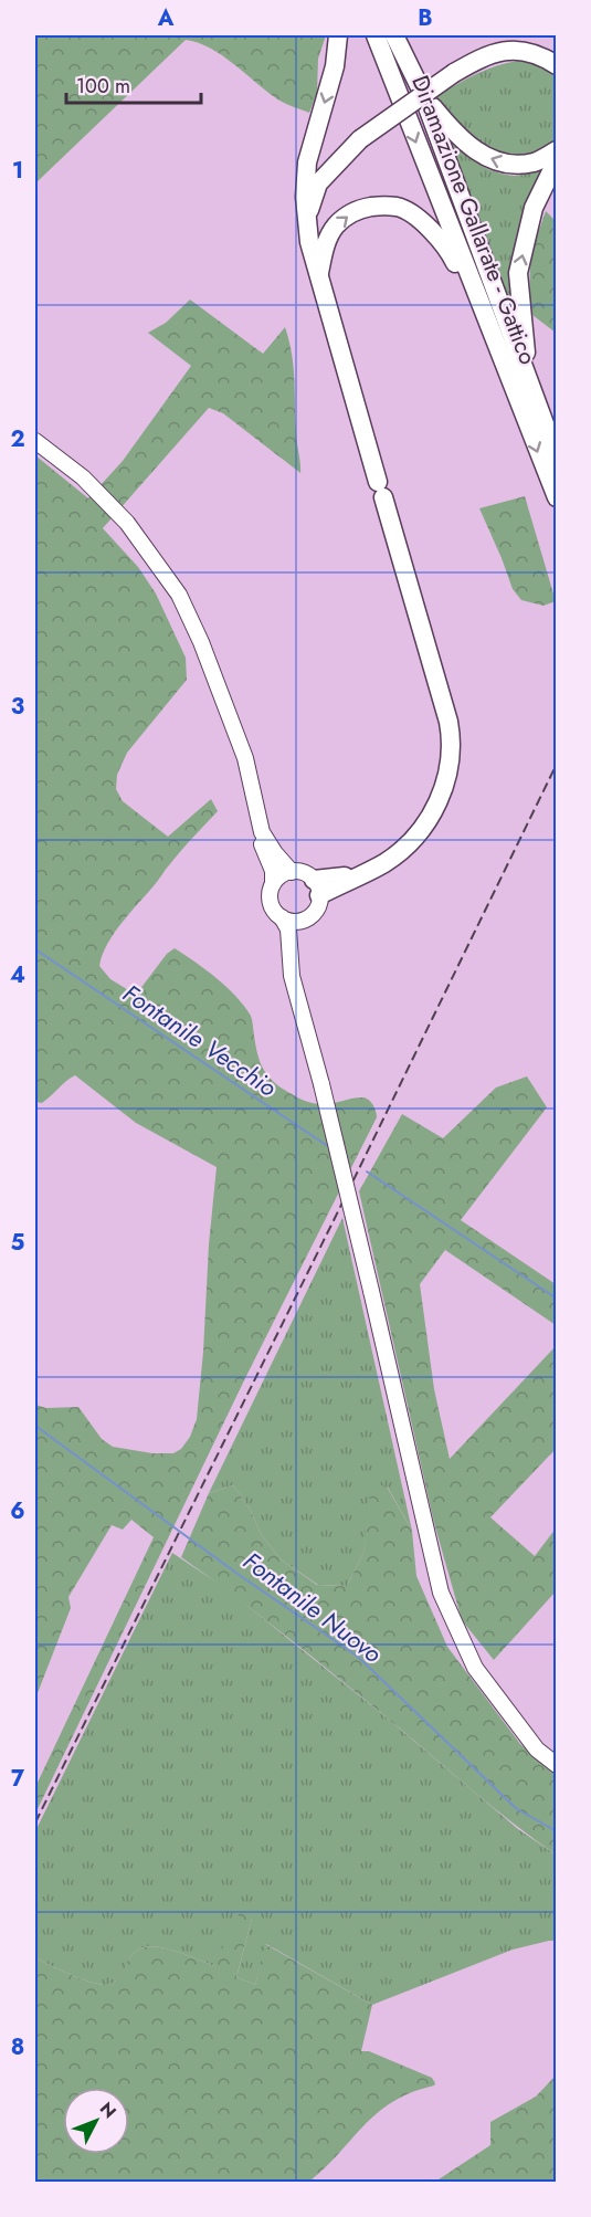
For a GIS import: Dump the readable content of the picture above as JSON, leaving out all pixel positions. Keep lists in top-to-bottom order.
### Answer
{
  "streets": {
    "highway": ["Diramazione Gallarate - Gattico"]
  },
  "water": ["Fontanile Vecchio", "Fontanile Nuovo"],
  "scale_bar": "100 m",
  "north": "top right",
  "grid": {
    "columns": ["A", "B"],
    "rows": [
      "1",
      "2",
      "3",
      "4",
      "5",
      "6",
      "7",
      "8"
    ]
  }
}
